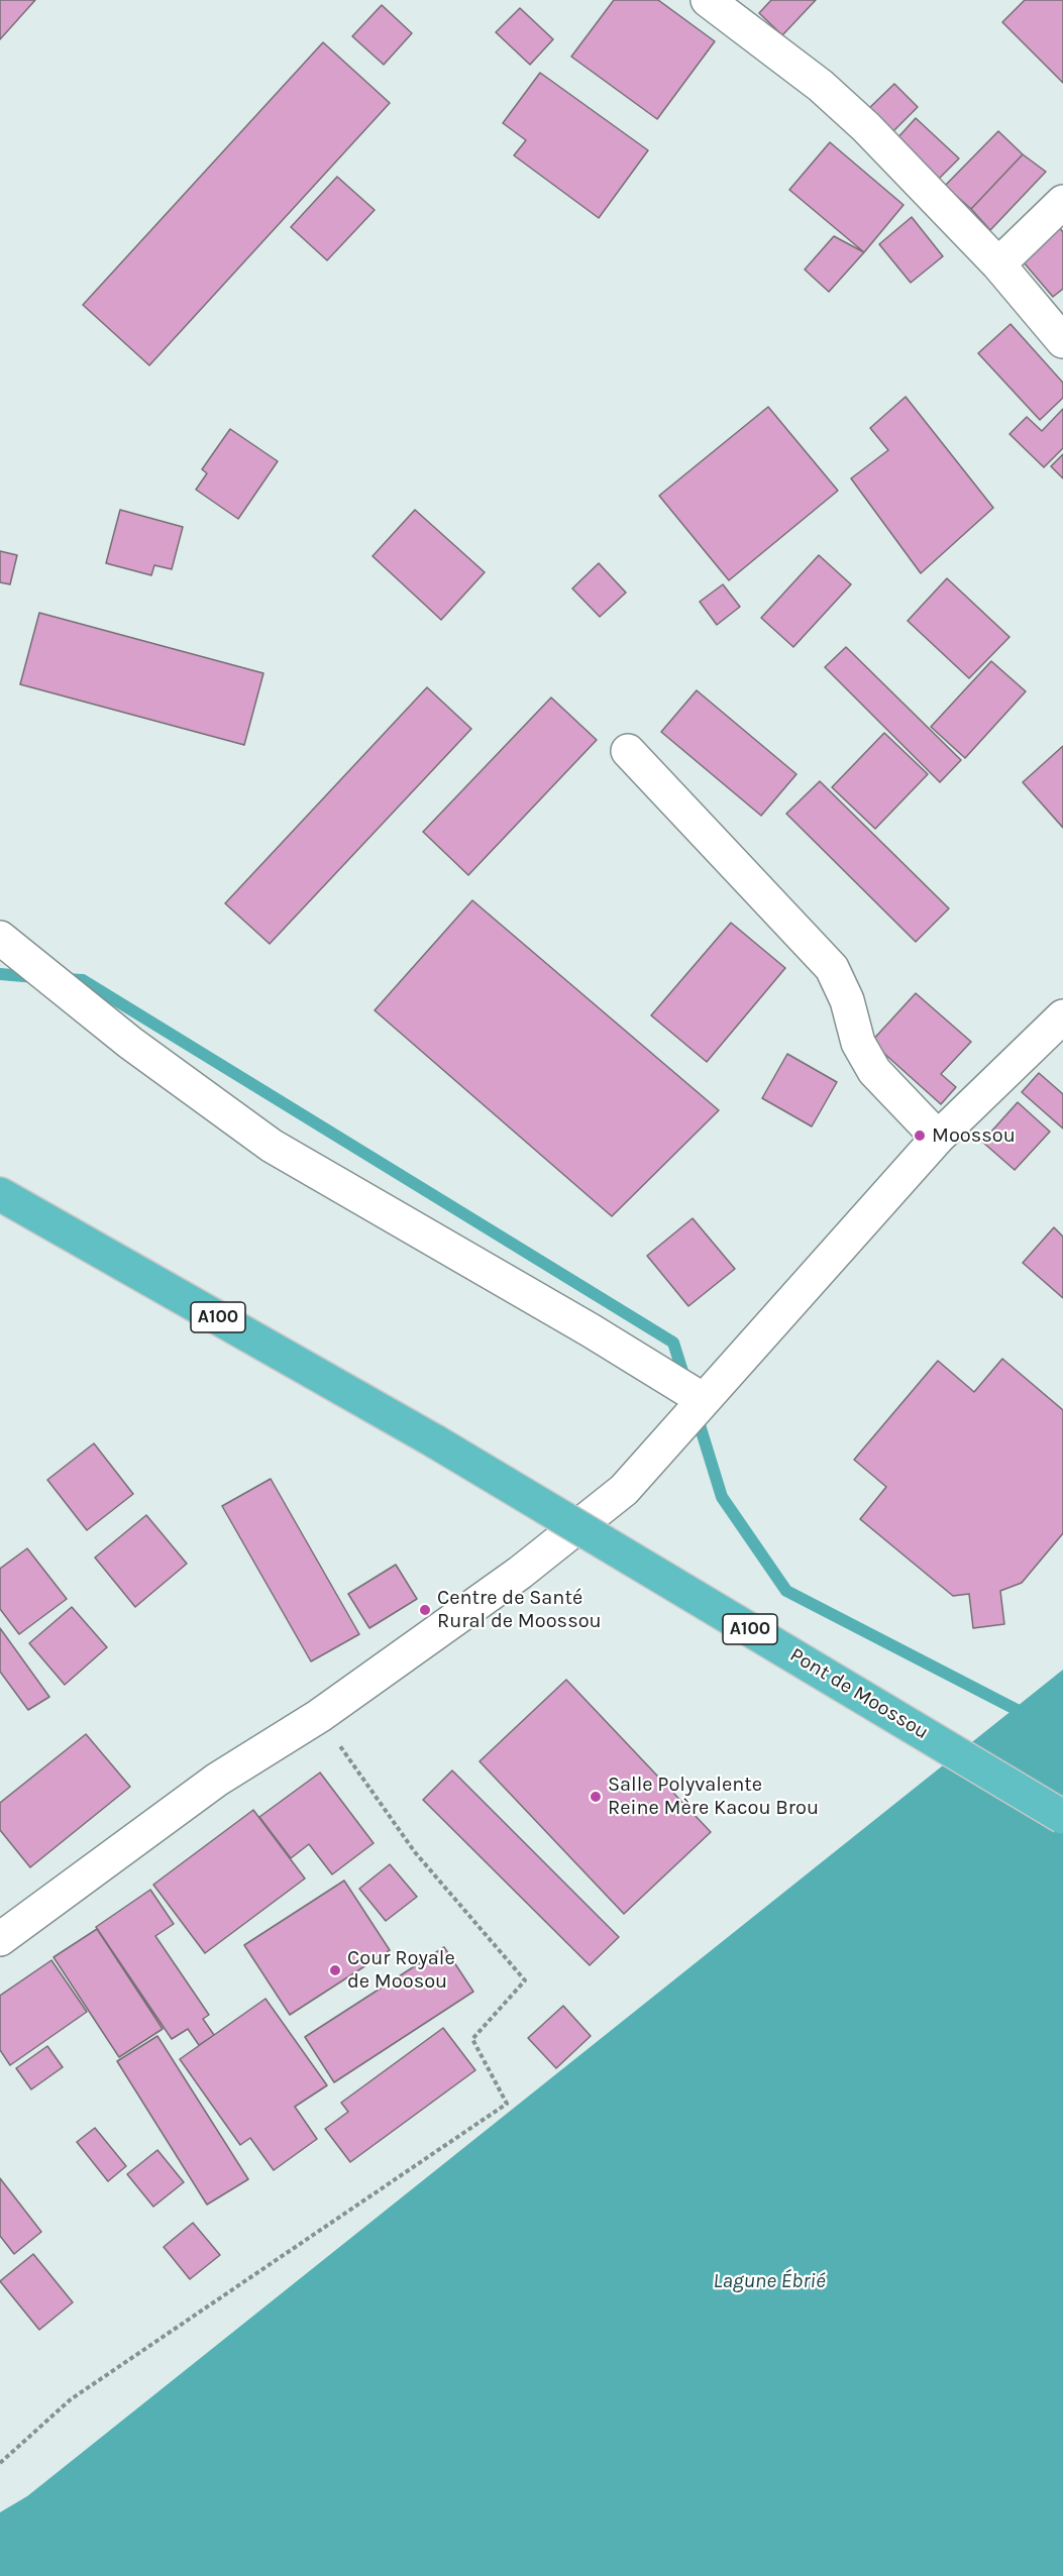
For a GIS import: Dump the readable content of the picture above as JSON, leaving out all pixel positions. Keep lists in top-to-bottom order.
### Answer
{
  "streets": {
    "highway": ["A100", "Pont de Moossou"]
  },
  "water": ["Lagune Ébrié"],
  "places": [
    "Moossou",
    "Centre de Santé Rural de Moossou",
    "Salle Polyvalente Reine Mère Kacou Brou",
    "Cour Royale de Moosou"
  ]
}
